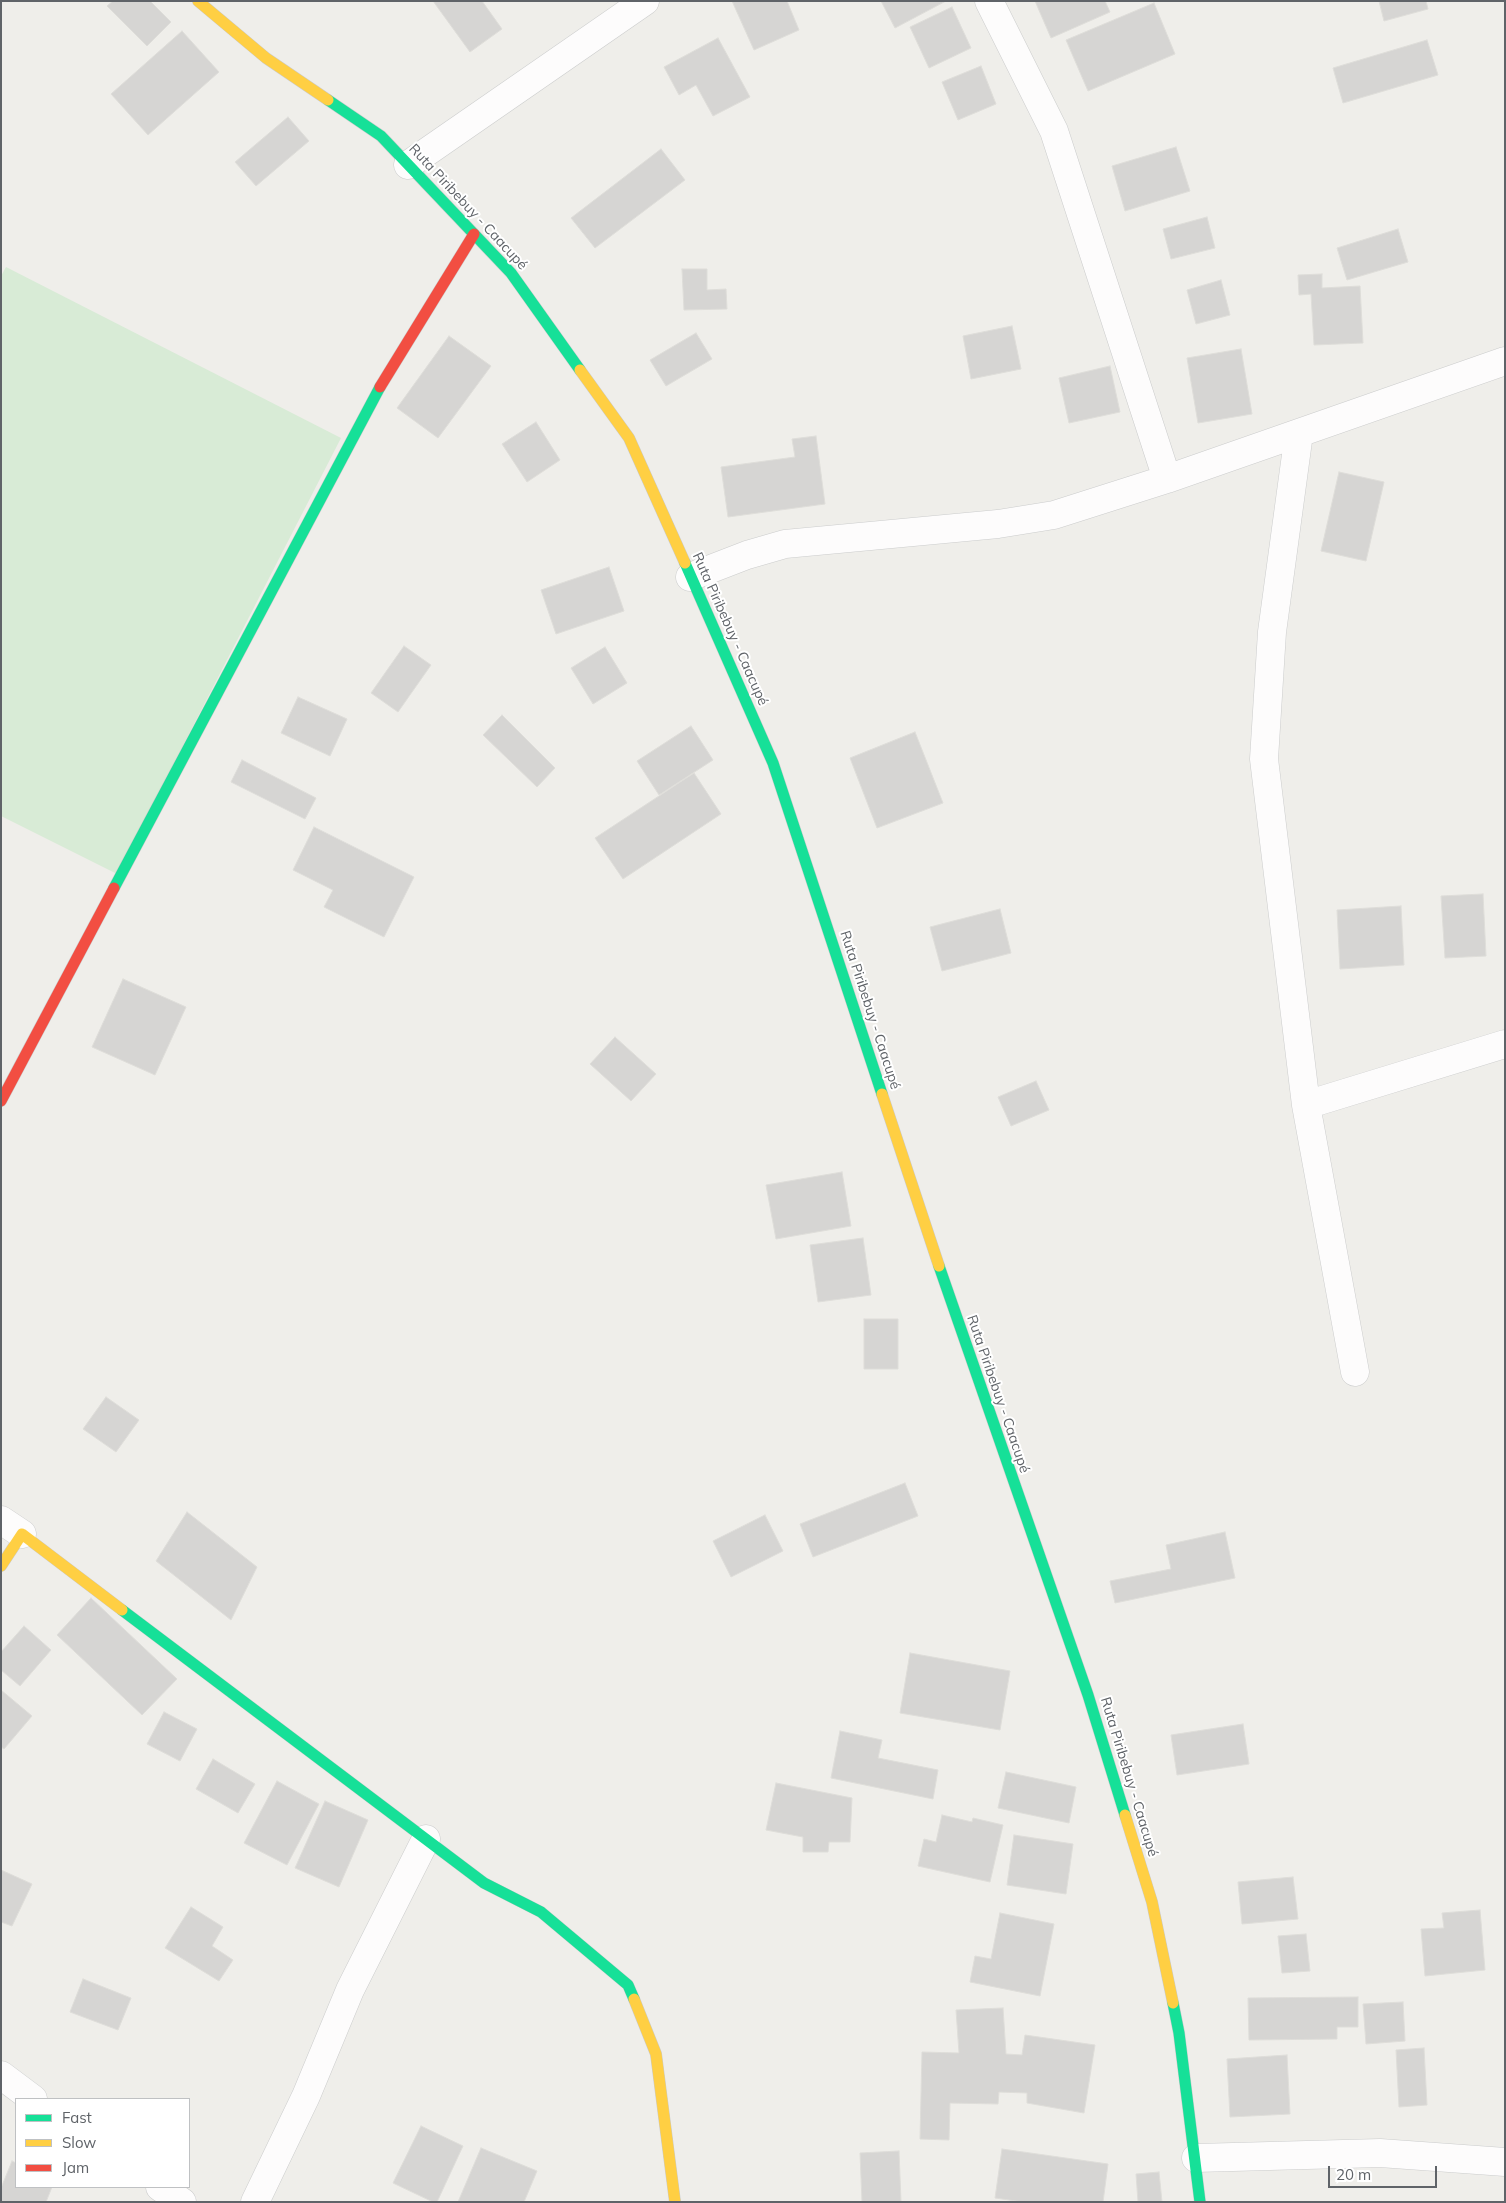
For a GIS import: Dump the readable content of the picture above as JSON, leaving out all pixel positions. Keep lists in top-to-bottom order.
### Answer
{
  "streets": {
    "street": ["Ruta Piribebuy - Caacupé"]
  },
  "legend": ["Fast", "Slow", "Jam"],
  "scale_bar": "20 m"
}
